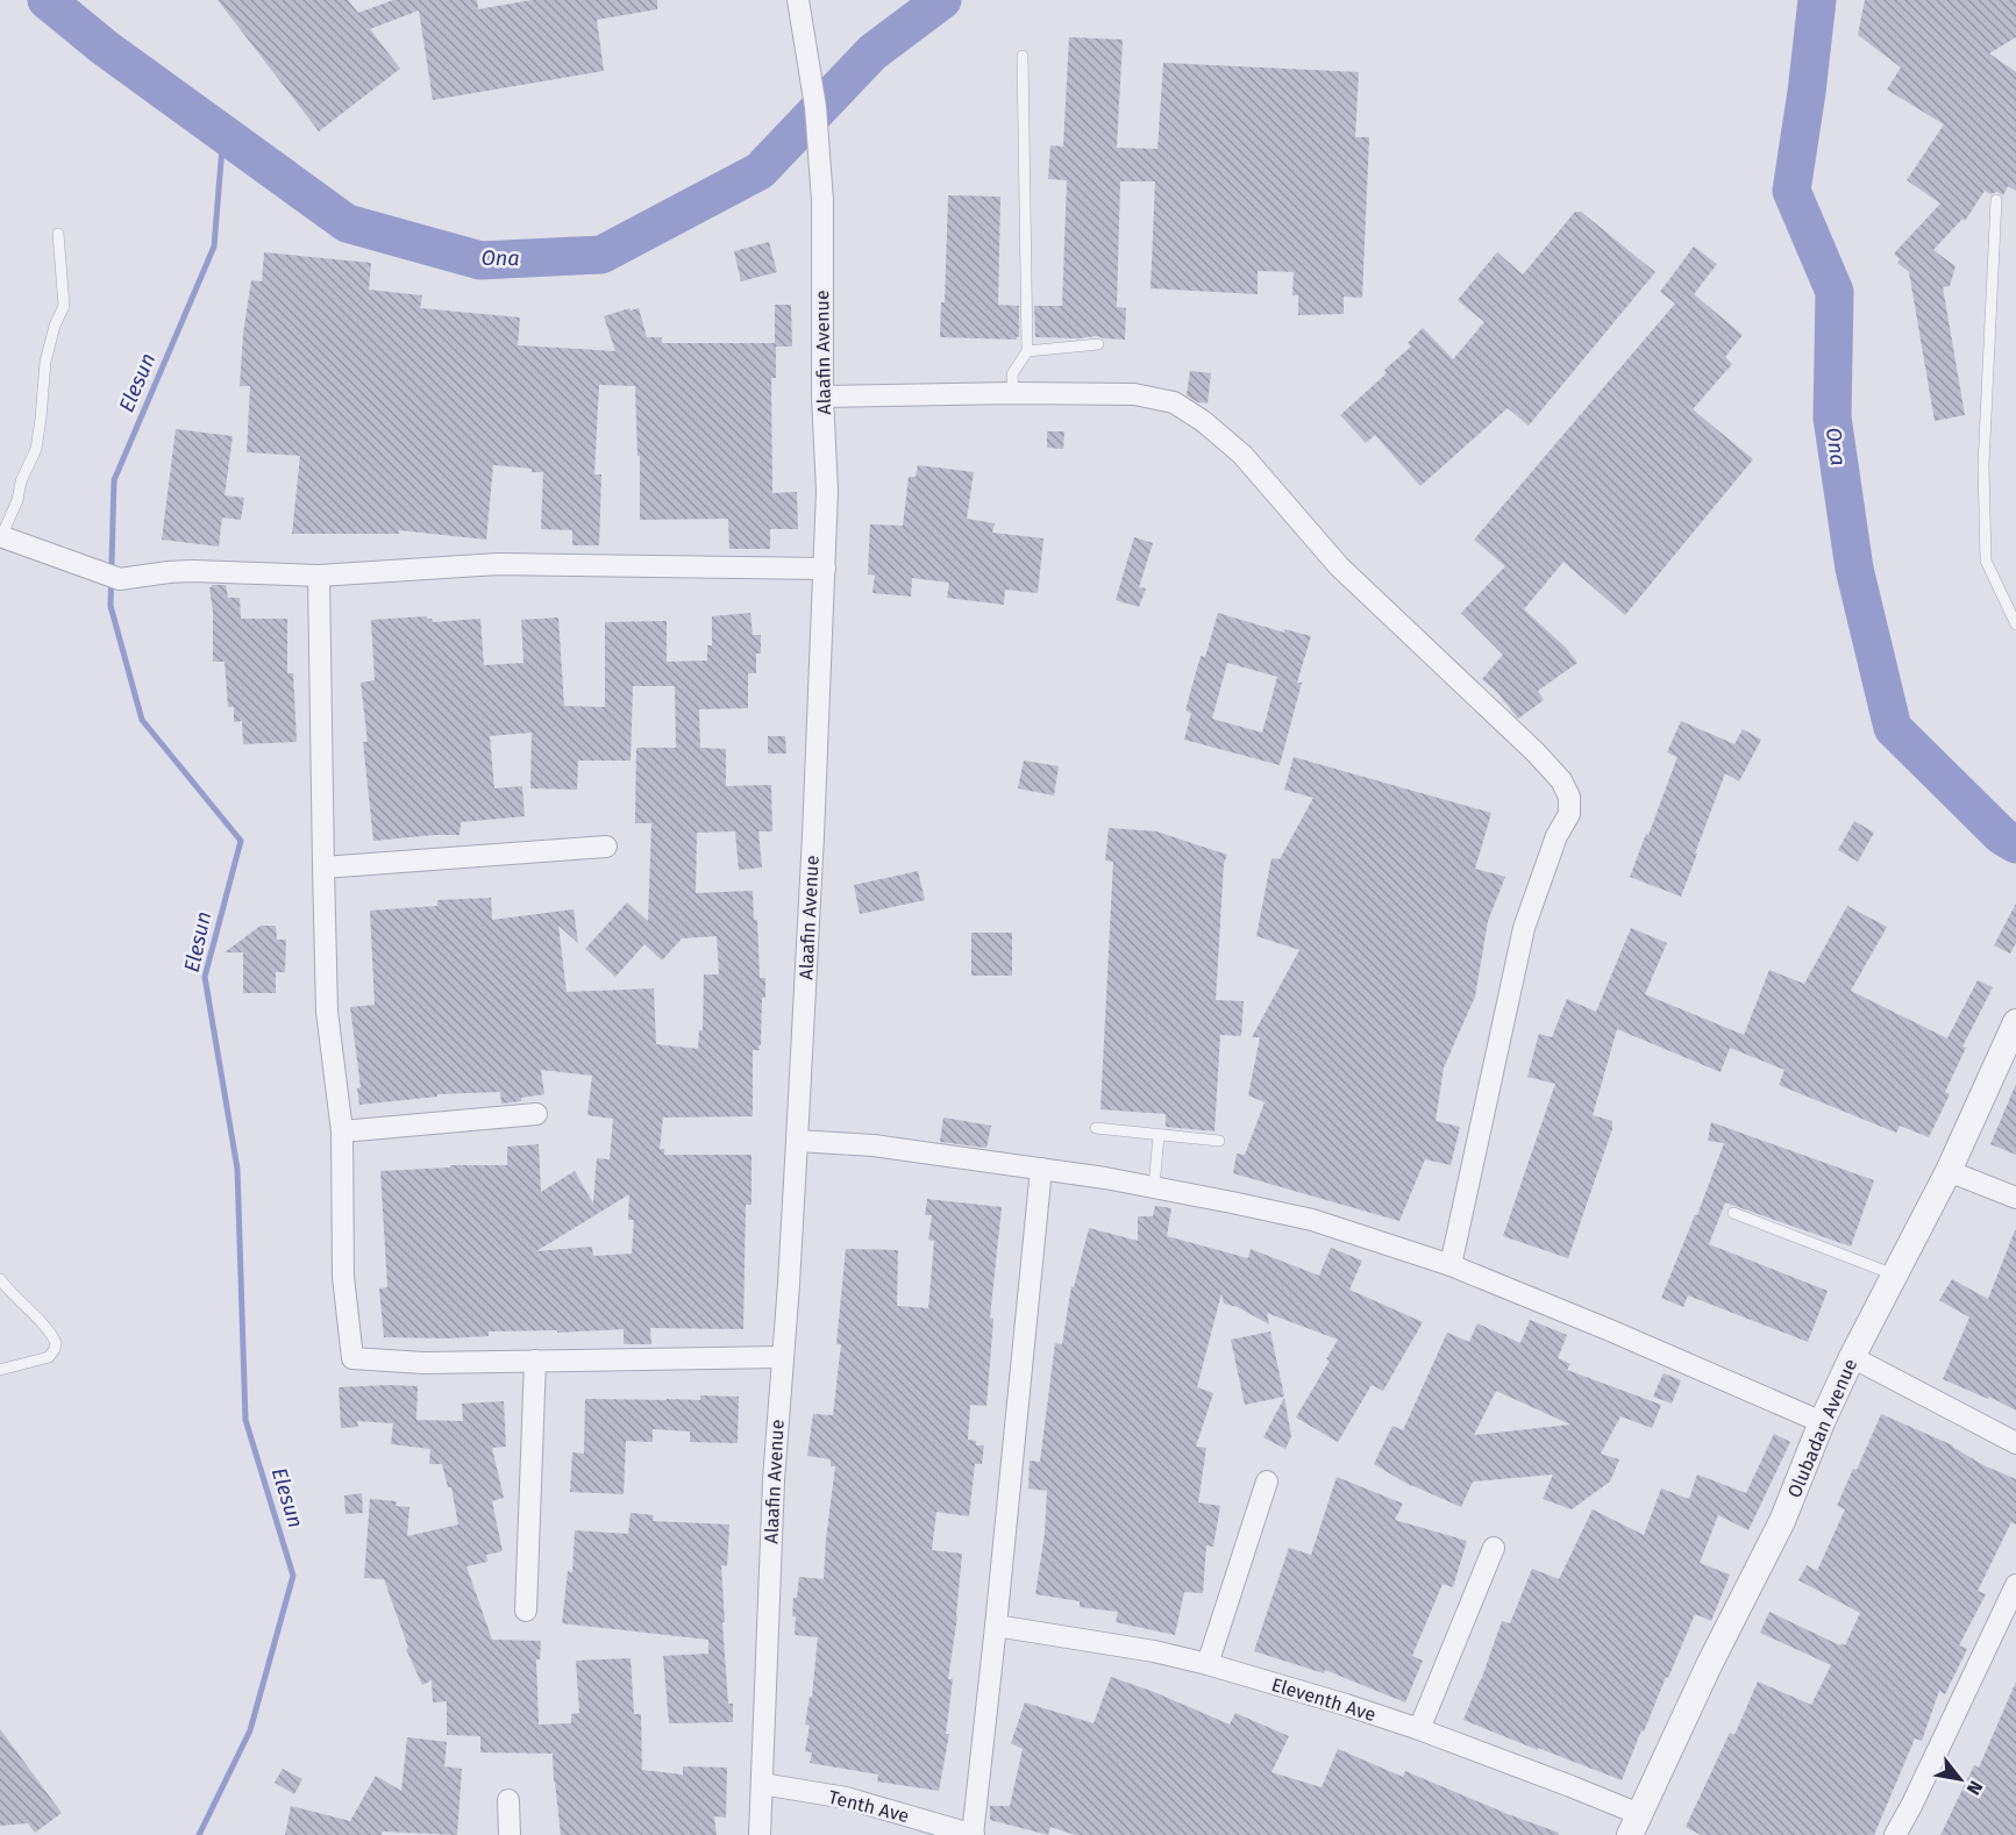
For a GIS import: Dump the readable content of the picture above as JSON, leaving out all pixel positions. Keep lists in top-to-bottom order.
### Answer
{
  "streets": {
    "street": [
      "Alaafin Avenue",
      "Olubadan Avenue",
      "Eleventh Ave",
      "Tenth Ave"
    ]
  },
  "crossings": [
    ["Alaafin Avenue", "Tenth Ave"],
    ["Olubadan Avenue", "Eleventh Ave"]
  ],
  "water": ["Ona", "Elesun"],
  "north": "bottom right"
}
